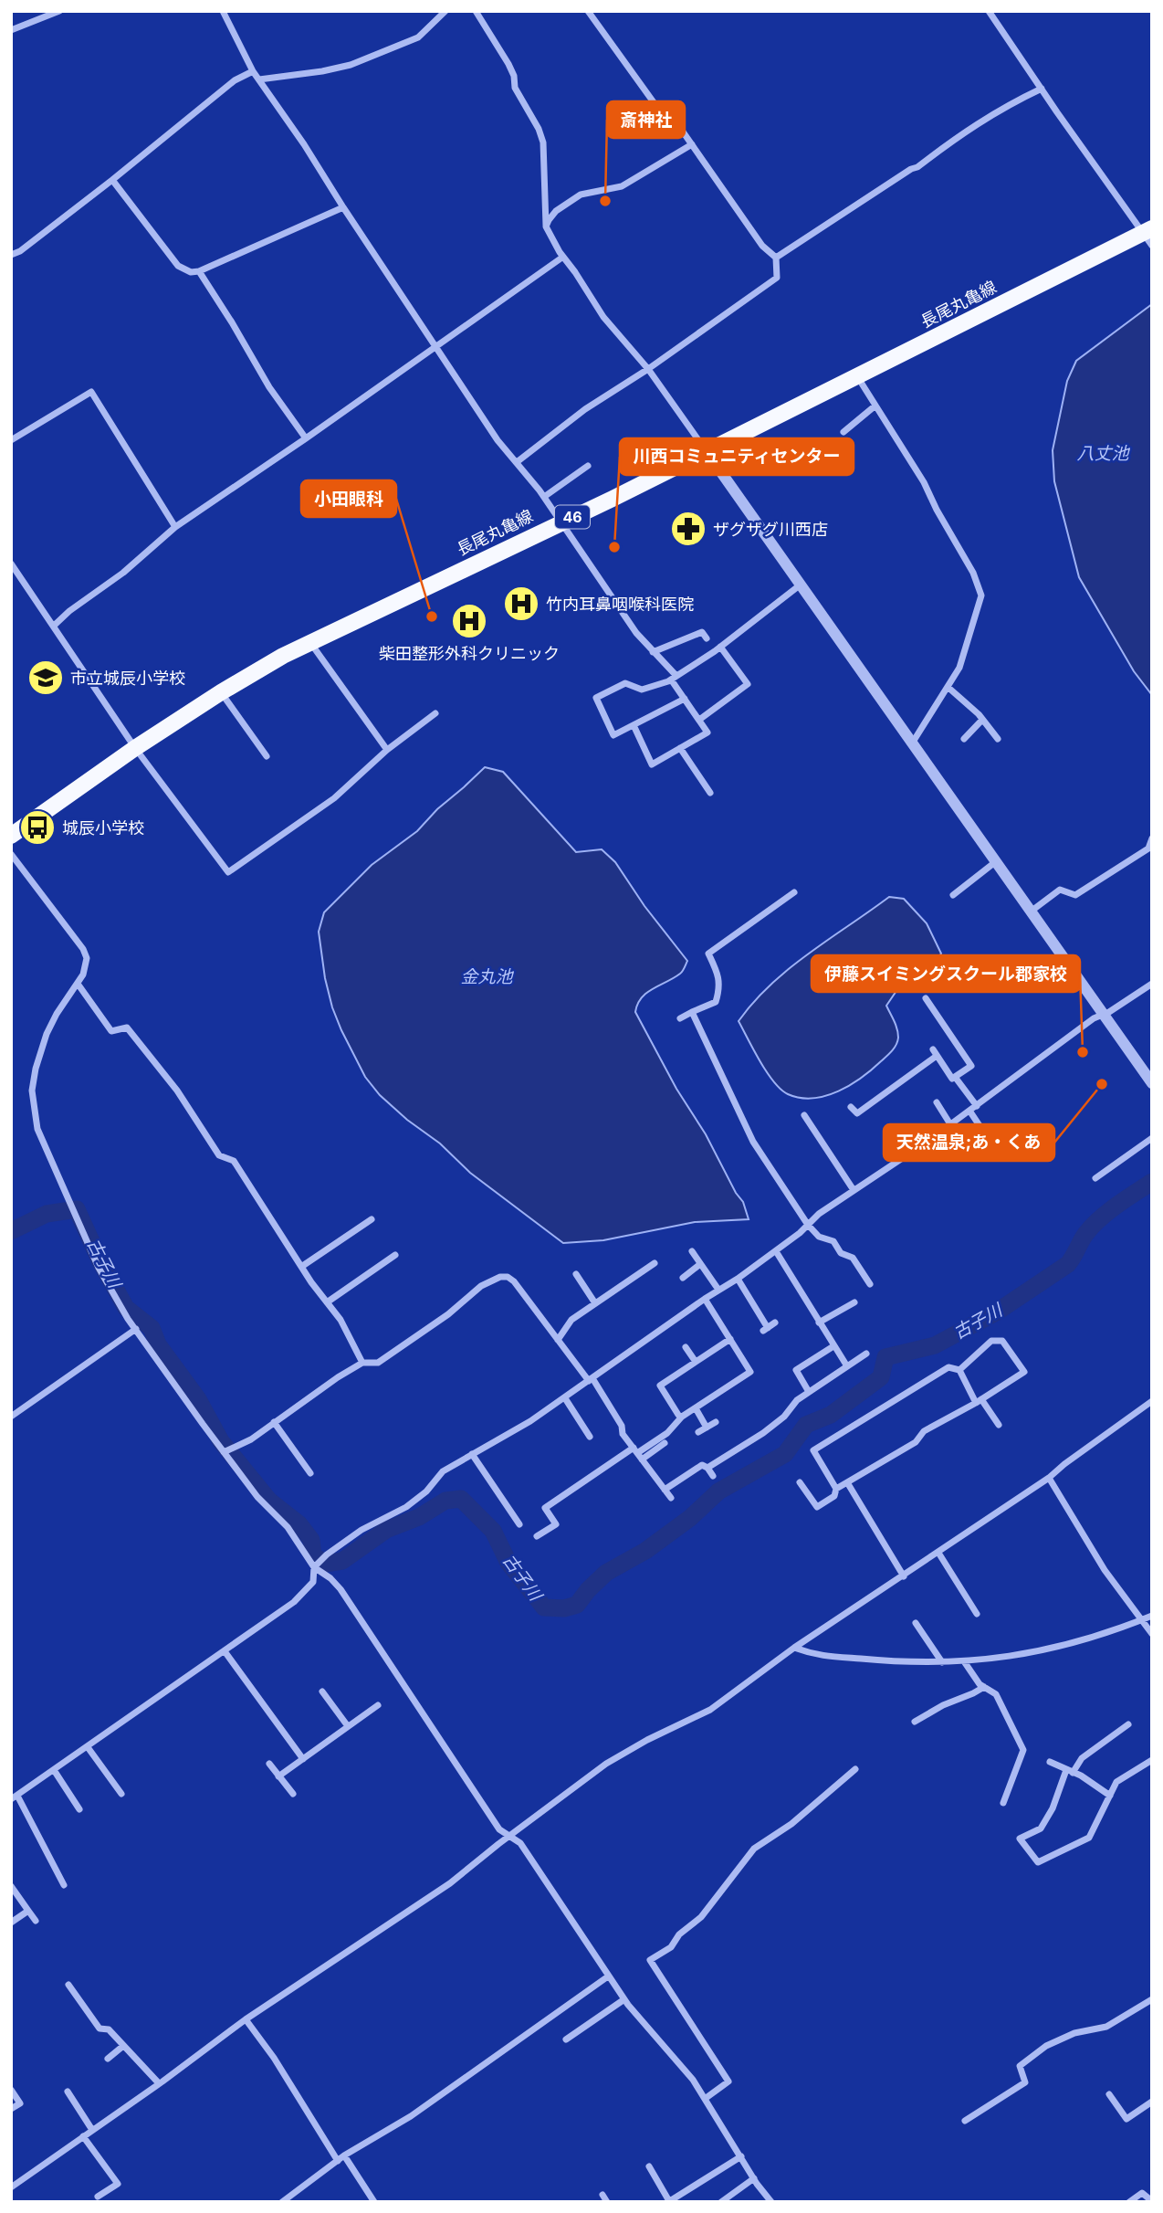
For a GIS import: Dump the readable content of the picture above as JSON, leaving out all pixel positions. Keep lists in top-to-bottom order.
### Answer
{
  "streets": {
    "main road": ["長尾丸亀線", "46"]
  },
  "water": ["八丈池", "金丸池", "古子川"],
  "places": {
    "other": [
      "斎神社",
      "川西コミュニティセンター",
      "小田眼科",
      "伊藤スイミングスクール郡家校",
      "天然温泉;あ・くあ"
    ],
    "pharmacy": ["ザグザグ川西店"],
    "hospital": ["竹内耳鼻咽喉科医院", "柴田整形外科クリニック"],
    "school or university": ["市立城辰小学校"],
    "bus stop": ["城辰小学校"]
  }
}
